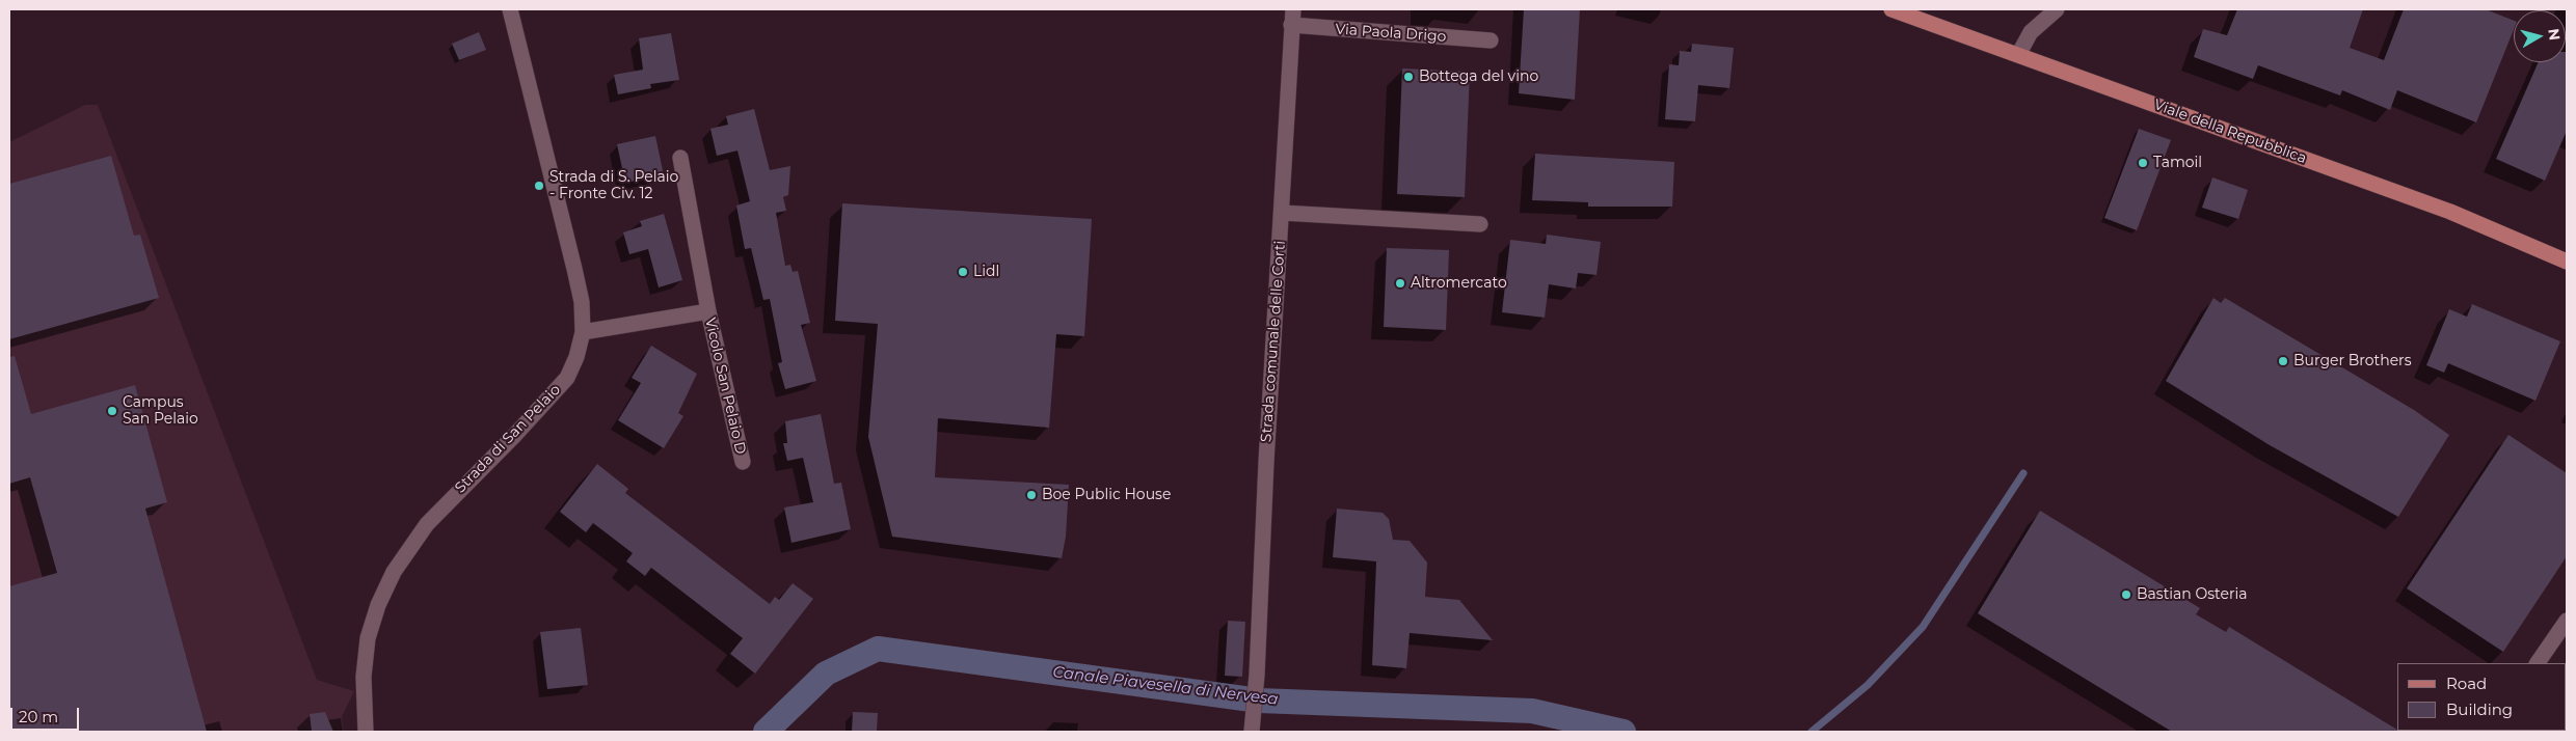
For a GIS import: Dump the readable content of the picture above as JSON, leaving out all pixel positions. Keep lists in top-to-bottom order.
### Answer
{
  "streets": {
    "main road": ["Viale della Repubblica"],
    "street": [
      "Via Paola Drigo",
      "Strada comunale delle Corti",
      "Vicolo San Pelaio D",
      "Strada di San Pelaio"
    ]
  },
  "crossings": [
    ["Via Paola Drigo", "Strada comunale delle Corti"],
    ["Vicolo San Pelaio D", "Strada di San Pelaio"]
  ],
  "water": ["Canale Piavesella di Nervesa"],
  "places": [
    "Bottega del vino",
    "Tamoil",
    "Strada di S. Pelaio - Fronte Civ. 12",
    "Lidl",
    "Altromercato",
    "Burger Brothers",
    "Campus San Pelaio",
    "Boe Public House",
    "Bastian Osteria"
  ],
  "legend": ["Road", "Building"],
  "scale_bar": "20 m",
  "north": "right"
}
